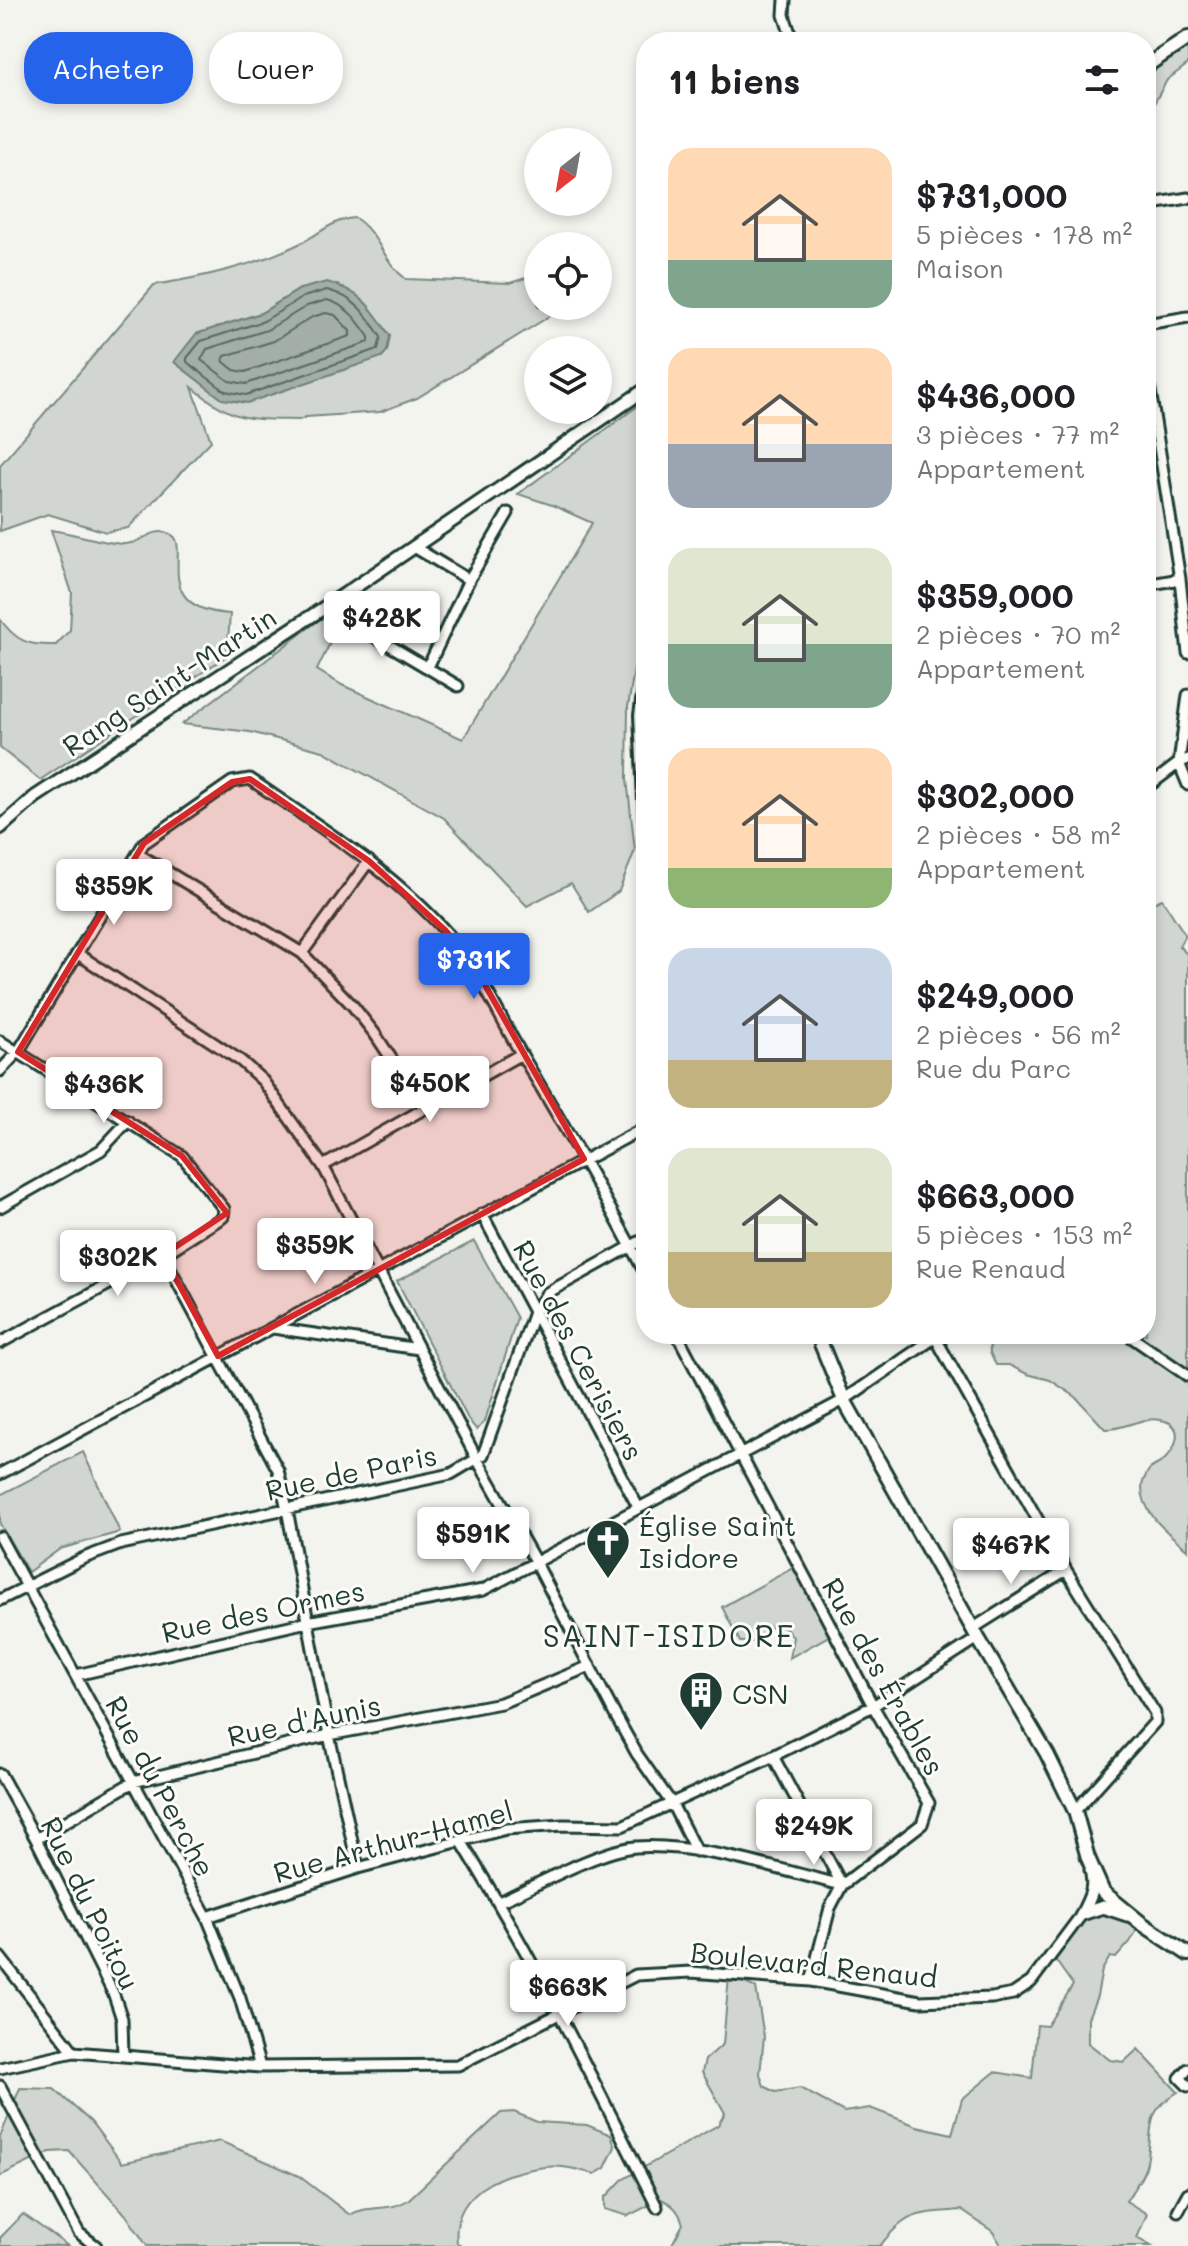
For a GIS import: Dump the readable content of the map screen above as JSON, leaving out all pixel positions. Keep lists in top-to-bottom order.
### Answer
{
  "streets": {
    "street": [
      "Rang Saint-Martin",
      "Rue des Cerisiers",
      "Rue de Paris",
      "Rue des Ormes",
      "Rue des Érables",
      "Rue d'Aunis",
      "Rue du Perche",
      "Rue Arthur-Hamel",
      "Rue du Poitou",
      "Boulevard Renaud"
    ]
  },
  "crossings": [
    ["Rue des Cerisiers", "Rue de Paris"],
    ["Rue des Cerisiers", "Rue des Ormes"],
    ["Rue de Paris", "Rue du Perche"],
    ["Rue des Ormes", "Rue des Érables"],
    ["Rue des Ormes", "Rue du Perche"],
    ["Rue des Érables", "Rue Arthur-Hamel"],
    ["Rue d'Aunis", "Rue du Perche"],
    ["Rue d'Aunis", "Rue du Poitou"],
    ["Rue du Perche", "Rue Arthur-Hamel"],
    ["Rue du Perche", "Boulevard Renaud"],
    ["Rue du Poitou", "Boulevard Renaud"]
  ],
  "districts": ["SAINT-ISIDORE"],
  "places": {
    "church": ["Église Saint Isidore"],
    "building": ["CSN"]
  },
  "north": "bottom left",
  "page": {
    "chip": ["Acheter", "Louer"],
    "heading": "11 biens",
    "list": [
      {
        "name": "$731,000",
        "note": "5 pièces · 178 m² · Maison"
      },
      {
        "name": "$436,000",
        "note": "3 pièces · 77 m² · Appartement"
      },
      {
        "name": "$359,000",
        "note": "2 pièces · 70 m² · Appartement"
      },
      {
        "name": "$302,000",
        "note": "2 pièces · 58 m² · Appartement"
      },
      {
        "name": "$249,000",
        "note": "2 pièces · 56 m² · Rue du Parc"
      },
      {
        "name": "$663,000",
        "note": "5 pièces · 153 m² · Rue Renaud"
      }
    ],
    "price": [
      "$428K",
      "$359K",
      "$731K",
      "$450K",
      "$436K",
      "$359K",
      "$302K",
      "$591K",
      "$467K",
      "$249K",
      "$663K"
    ]
  }
}
